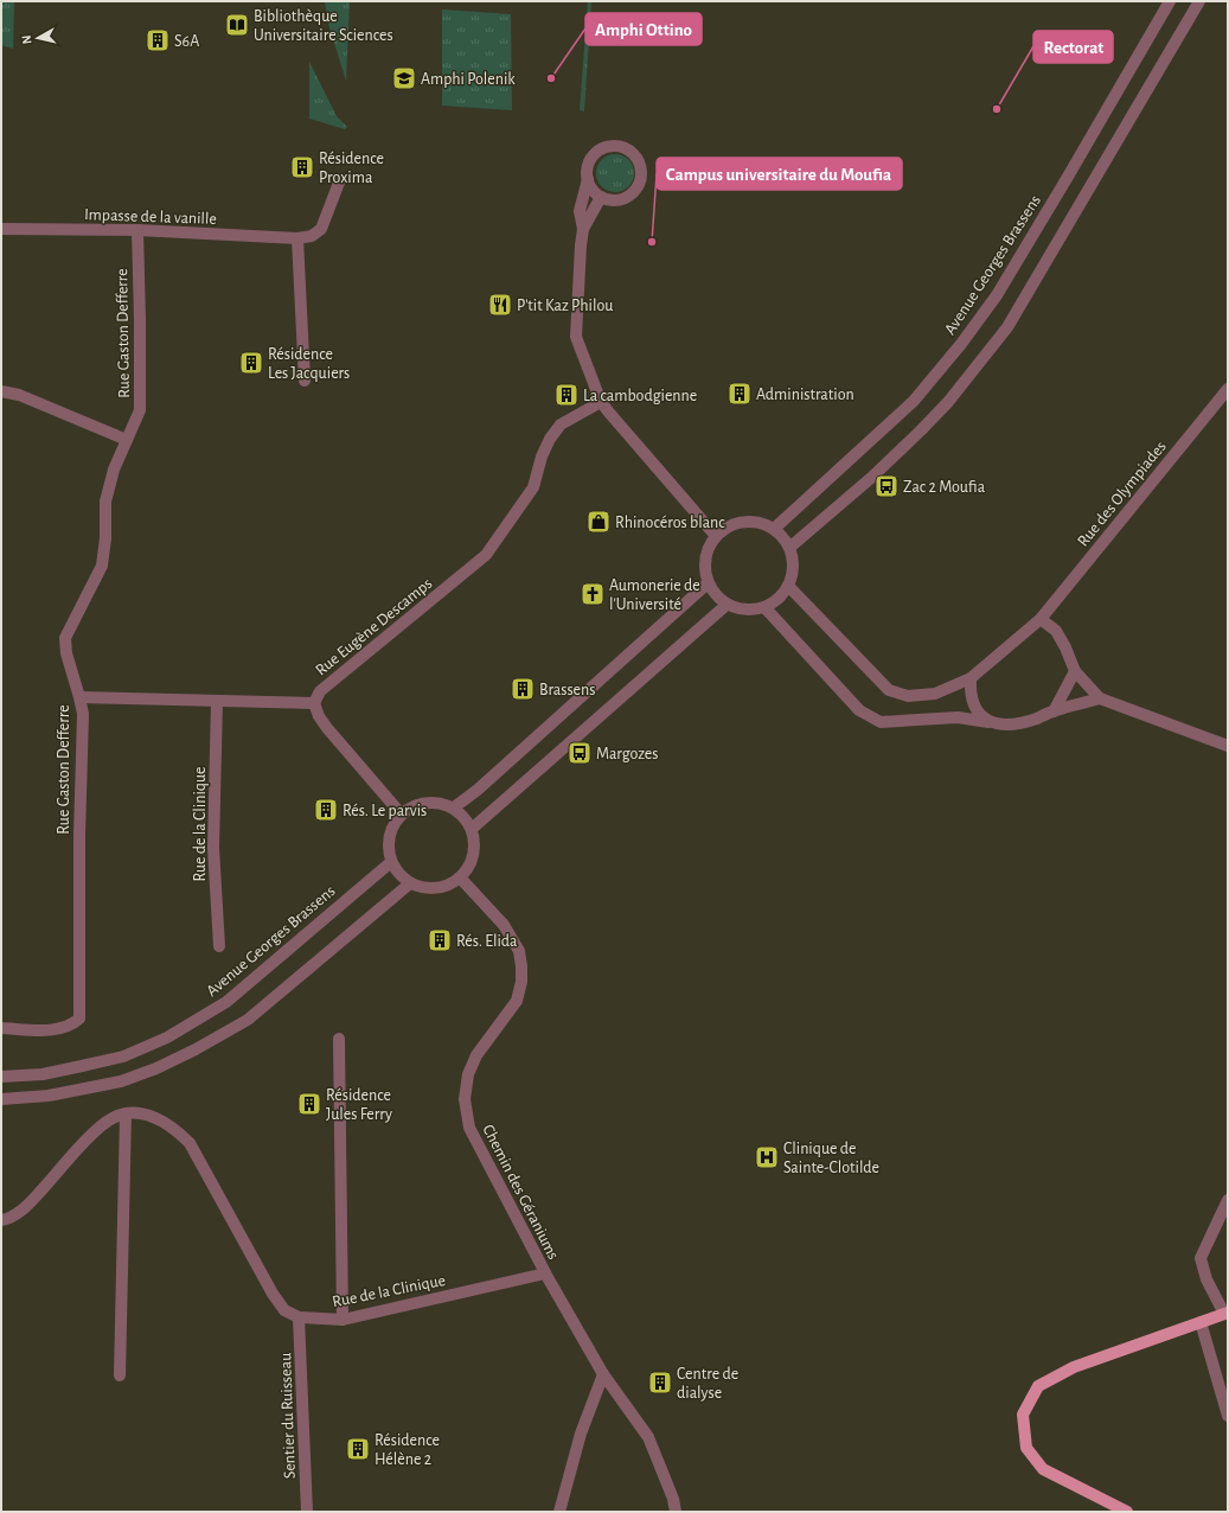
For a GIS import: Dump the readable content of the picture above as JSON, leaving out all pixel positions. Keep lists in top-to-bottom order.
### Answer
{
  "streets": {
    "street": [
      "Impasse de la vanille",
      "Avenue Georges Brassens",
      "Rue Gaston Defferre",
      "Rue des Olympiades",
      "Rue Eugène Descamps",
      "Rue de la Clinique",
      "Chemin des Géraniums",
      "Sentier du Ruisseau"
    ]
  },
  "crossings": [
    ["Impasse de la vanille", "Rue Gaston Defferre"],
    ["Avenue Georges Brassens", "Chemin des Géraniums"],
    ["Rue de la Clinique", "Chemin des Géraniums"],
    ["Rue de la Clinique", "Sentier du Ruisseau"]
  ],
  "places": {
    "library": ["Bibliothèque Universitaire Sciences"],
    "building": [
      "S6A",
      "Résidence Proxima",
      "Résidence Les Jacquiers",
      "Administration",
      "La cambodgienne",
      "Brassens",
      "Rés. Le parvis",
      "Rés. Elida",
      "Résidence Jules Ferry",
      "Centre de dialyse",
      "Résidence Hélène 2"
    ],
    "school or university": ["Amphi Polenik"],
    "other": ["Amphi Ottino", "Rectorat", "Campus universitaire du Moufia"],
    "restaurant": ["P'tit Kaz Philou"],
    "bus stop": ["Zac 2 Moufia", "Margozes"],
    "shop": ["Rhinocéros blanc"],
    "church": ["Aumonerie de l'Université"],
    "hospital": ["Clinique de Sainte-Clotilde"]
  },
  "north": "left"
}
